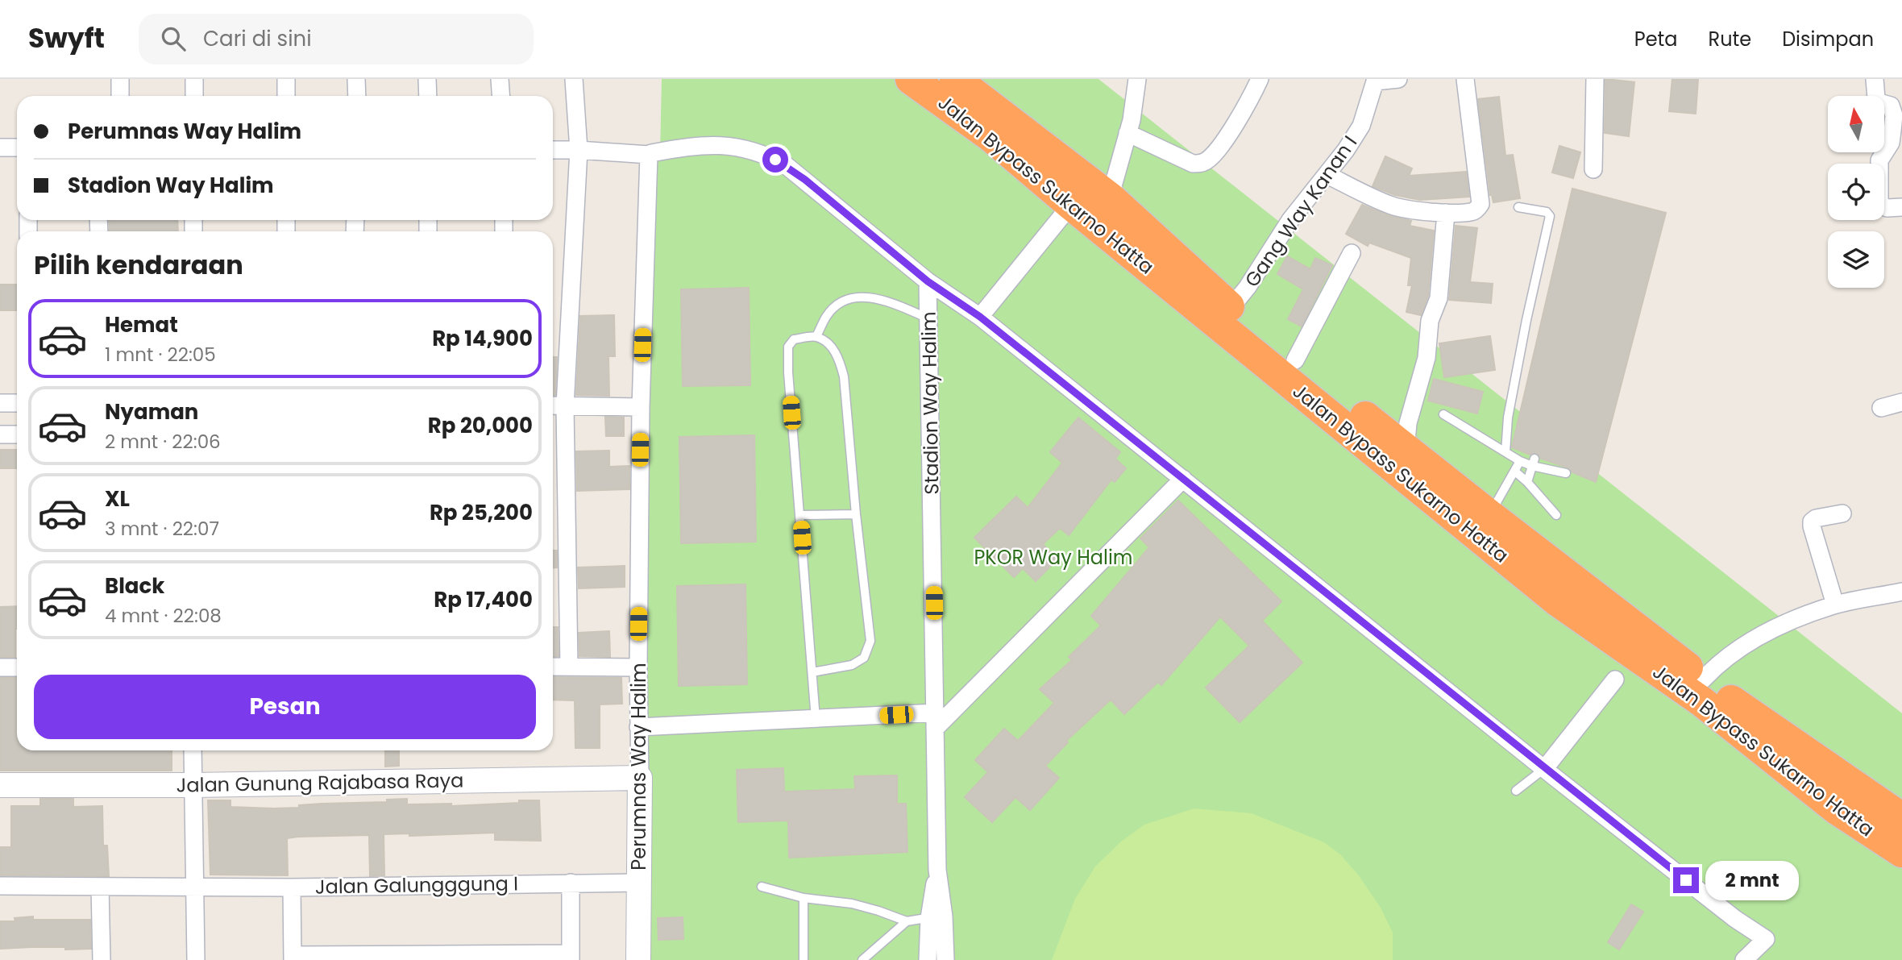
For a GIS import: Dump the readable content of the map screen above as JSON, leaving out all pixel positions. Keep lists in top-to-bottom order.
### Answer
{
  "streets": {
    "highway": ["Jalan Bypass Sukarno Hatta"],
    "street": [
      "Gang Way Kanan I",
      "Stadion Way Halim",
      "Perumnas Way Halim",
      "Jalan Gunung Rajabasa Raya",
      "Jalan Galungggung I"
    ]
  },
  "crossings": [
    ["Jalan Bypass Sukarno Hatta", "Gang Way Kanan I"],
    ["Perumnas Way Halim", "Jalan Gunung Rajabasa Raya"],
    ["Perumnas Way Halim", "Jalan Galungggung I"]
  ],
  "parks": ["PKOR Way Halim"],
  "north": "top",
  "page": {
    "header": "Swyft",
    "search": "Cari di sini",
    "nav": ["Peta", "Rute", "Disimpan"],
    "banner": ["Perumnas Way Halim", "Stadion Way Halim"],
    "heading": "Pilih kendaraan",
    "list": [
      {
        "name": "Hemat",
        "note": "1 mnt · 22:05",
        "value": "Rp 14,900"
      },
      {
        "name": "Nyaman",
        "note": "2 mnt · 22:06",
        "value": "Rp 20,000"
      },
      {
        "name": "XL",
        "note": "3 mnt · 22:07",
        "value": "Rp 25,200"
      },
      {
        "name": "Black",
        "note": "4 mnt · 22:08",
        "value": "Rp 17,400"
      }
    ],
    "buttons": "Pesan",
    "bubble": "2 mnt"
  }
}
